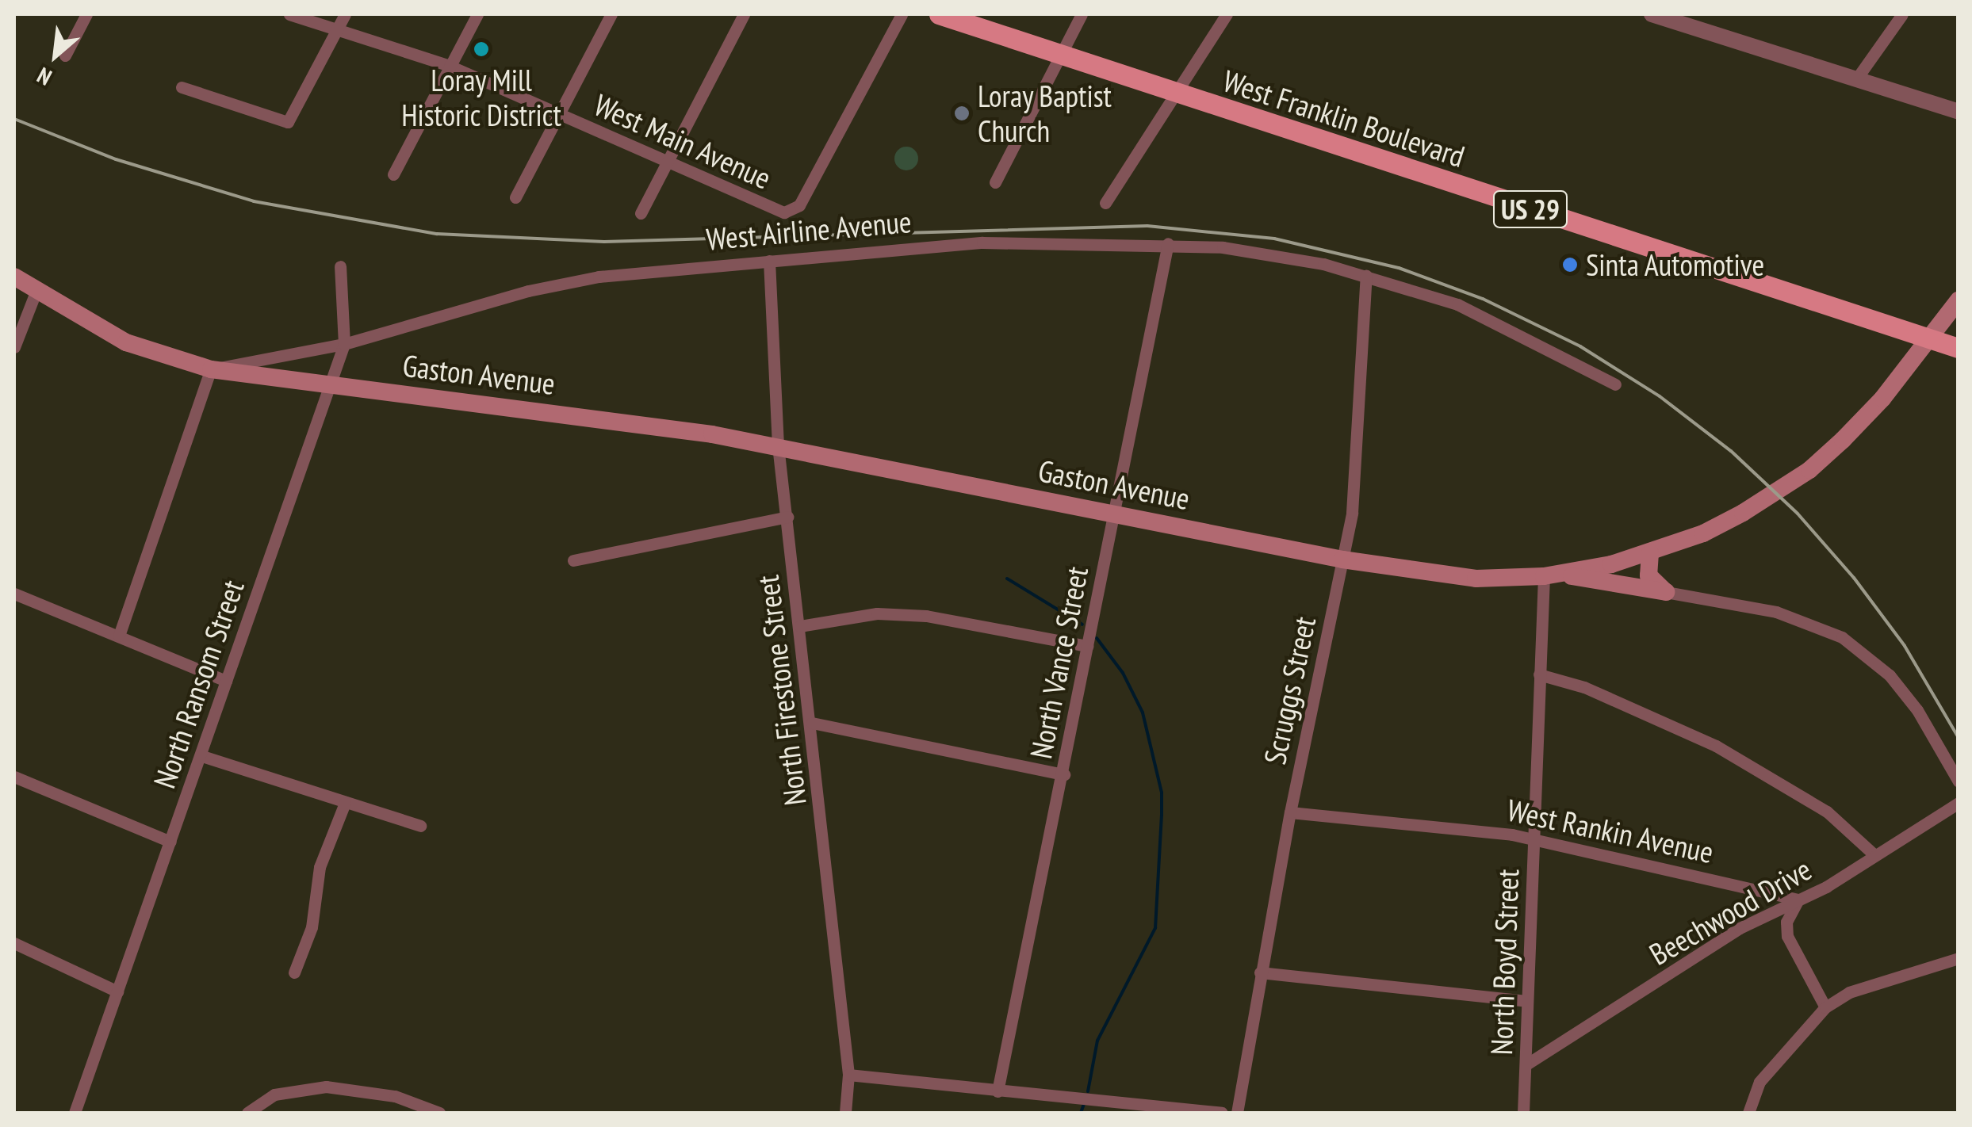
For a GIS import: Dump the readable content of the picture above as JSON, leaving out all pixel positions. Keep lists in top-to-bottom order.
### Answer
{
  "streets": {
    "main road": [
      "West Franklin Boulevard",
      "US 29",
      "West Airline Avenue",
      "Gaston Avenue"
    ],
    "street": [
      "West Main Avenue",
      "North Vance Street",
      "North Ransom Street",
      "North Firestone Street",
      "Scruggs Street",
      "West Rankin Avenue",
      "Beechwood Drive",
      "North Boyd Street"
    ]
  },
  "crossings": [
    ["West Franklin Boulevard", "Gaston Avenue"],
    ["West Airline Avenue", "Gaston Avenue"],
    ["West Airline Avenue", "North Vance Street"],
    ["West Airline Avenue", "North Ransom Street"],
    ["West Airline Avenue", "North Firestone Street"],
    ["West Airline Avenue", "Scruggs Street"],
    ["Gaston Avenue", "North Vance Street"],
    ["Gaston Avenue", "North Ransom Street"],
    ["Gaston Avenue", "North Firestone Street"],
    ["Gaston Avenue", "Scruggs Street"],
    ["Gaston Avenue", "North Boyd Street"],
    ["Scruggs Street", "West Rankin Avenue"],
    ["West Rankin Avenue", "Beechwood Drive"],
    ["West Rankin Avenue", "North Boyd Street"],
    ["Beechwood Drive", "North Boyd Street"]
  ],
  "places": ["Loray Mill Historic District", "Loray Baptist Church", "Sinta Automotive"],
  "north": "bottom left"
}
